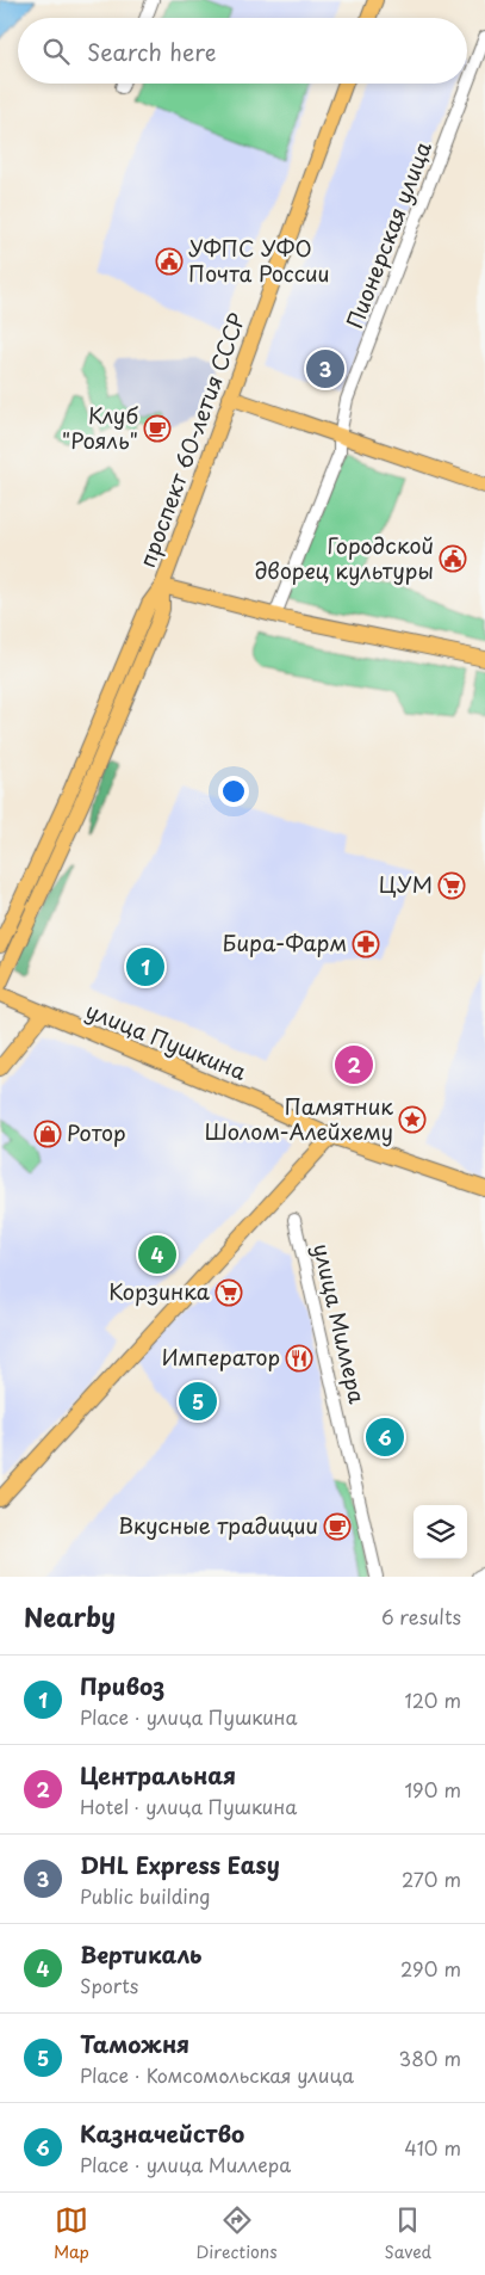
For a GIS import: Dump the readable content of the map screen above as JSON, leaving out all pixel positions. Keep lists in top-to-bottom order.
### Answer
{
  "streets": {
    "main road": ["проспект 60-летия СССР", "улица Пушкина"],
    "street": ["Пионерская улица", "улица Миллера"]
  },
  "places": {
    "public building": ["УФПС УФО Почта России", "Городской дворец культуры"],
    "cafe": ["Клуб \"Рояль\"", "Вкусные традиции"],
    "supermarket": ["ЦУМ", "Корзинка"],
    "pharmacy": ["Бира-Фарм"],
    "place": ["Памятник Шолом-Алейхему"],
    "shop": ["Ротор"],
    "restaurant": ["Император"]
  },
  "page": {
    "search": "Search here",
    "pins": [
      "3",
      "1",
      "2",
      "4",
      "5",
      "6"
    ],
    "heading": ["Nearby", "6 results"],
    "list": [
      {
        "mark": "1",
        "name": "Привоз",
        "note": "Place · улица Пушкина",
        "value": "120 m"
      },
      {
        "mark": "2",
        "name": "Центральная",
        "note": "Hotel · улица Пушкина",
        "value": "190 m"
      },
      {
        "mark": "3",
        "name": "DHL Express Easy",
        "note": "Public building",
        "value": "270 m"
      },
      {
        "mark": "4",
        "name": "Вертикаль",
        "note": "Sports",
        "value": "290 m"
      },
      {
        "mark": "5",
        "name": "Таможня",
        "note": "Place · Комсомольская улица",
        "value": "380 m"
      },
      {
        "mark": "6",
        "name": "Казначейство",
        "note": "Place · улица Миллера",
        "value": "410 m"
      }
    ],
    "nav": ["Map", "Directions", "Saved"]
  }
}
